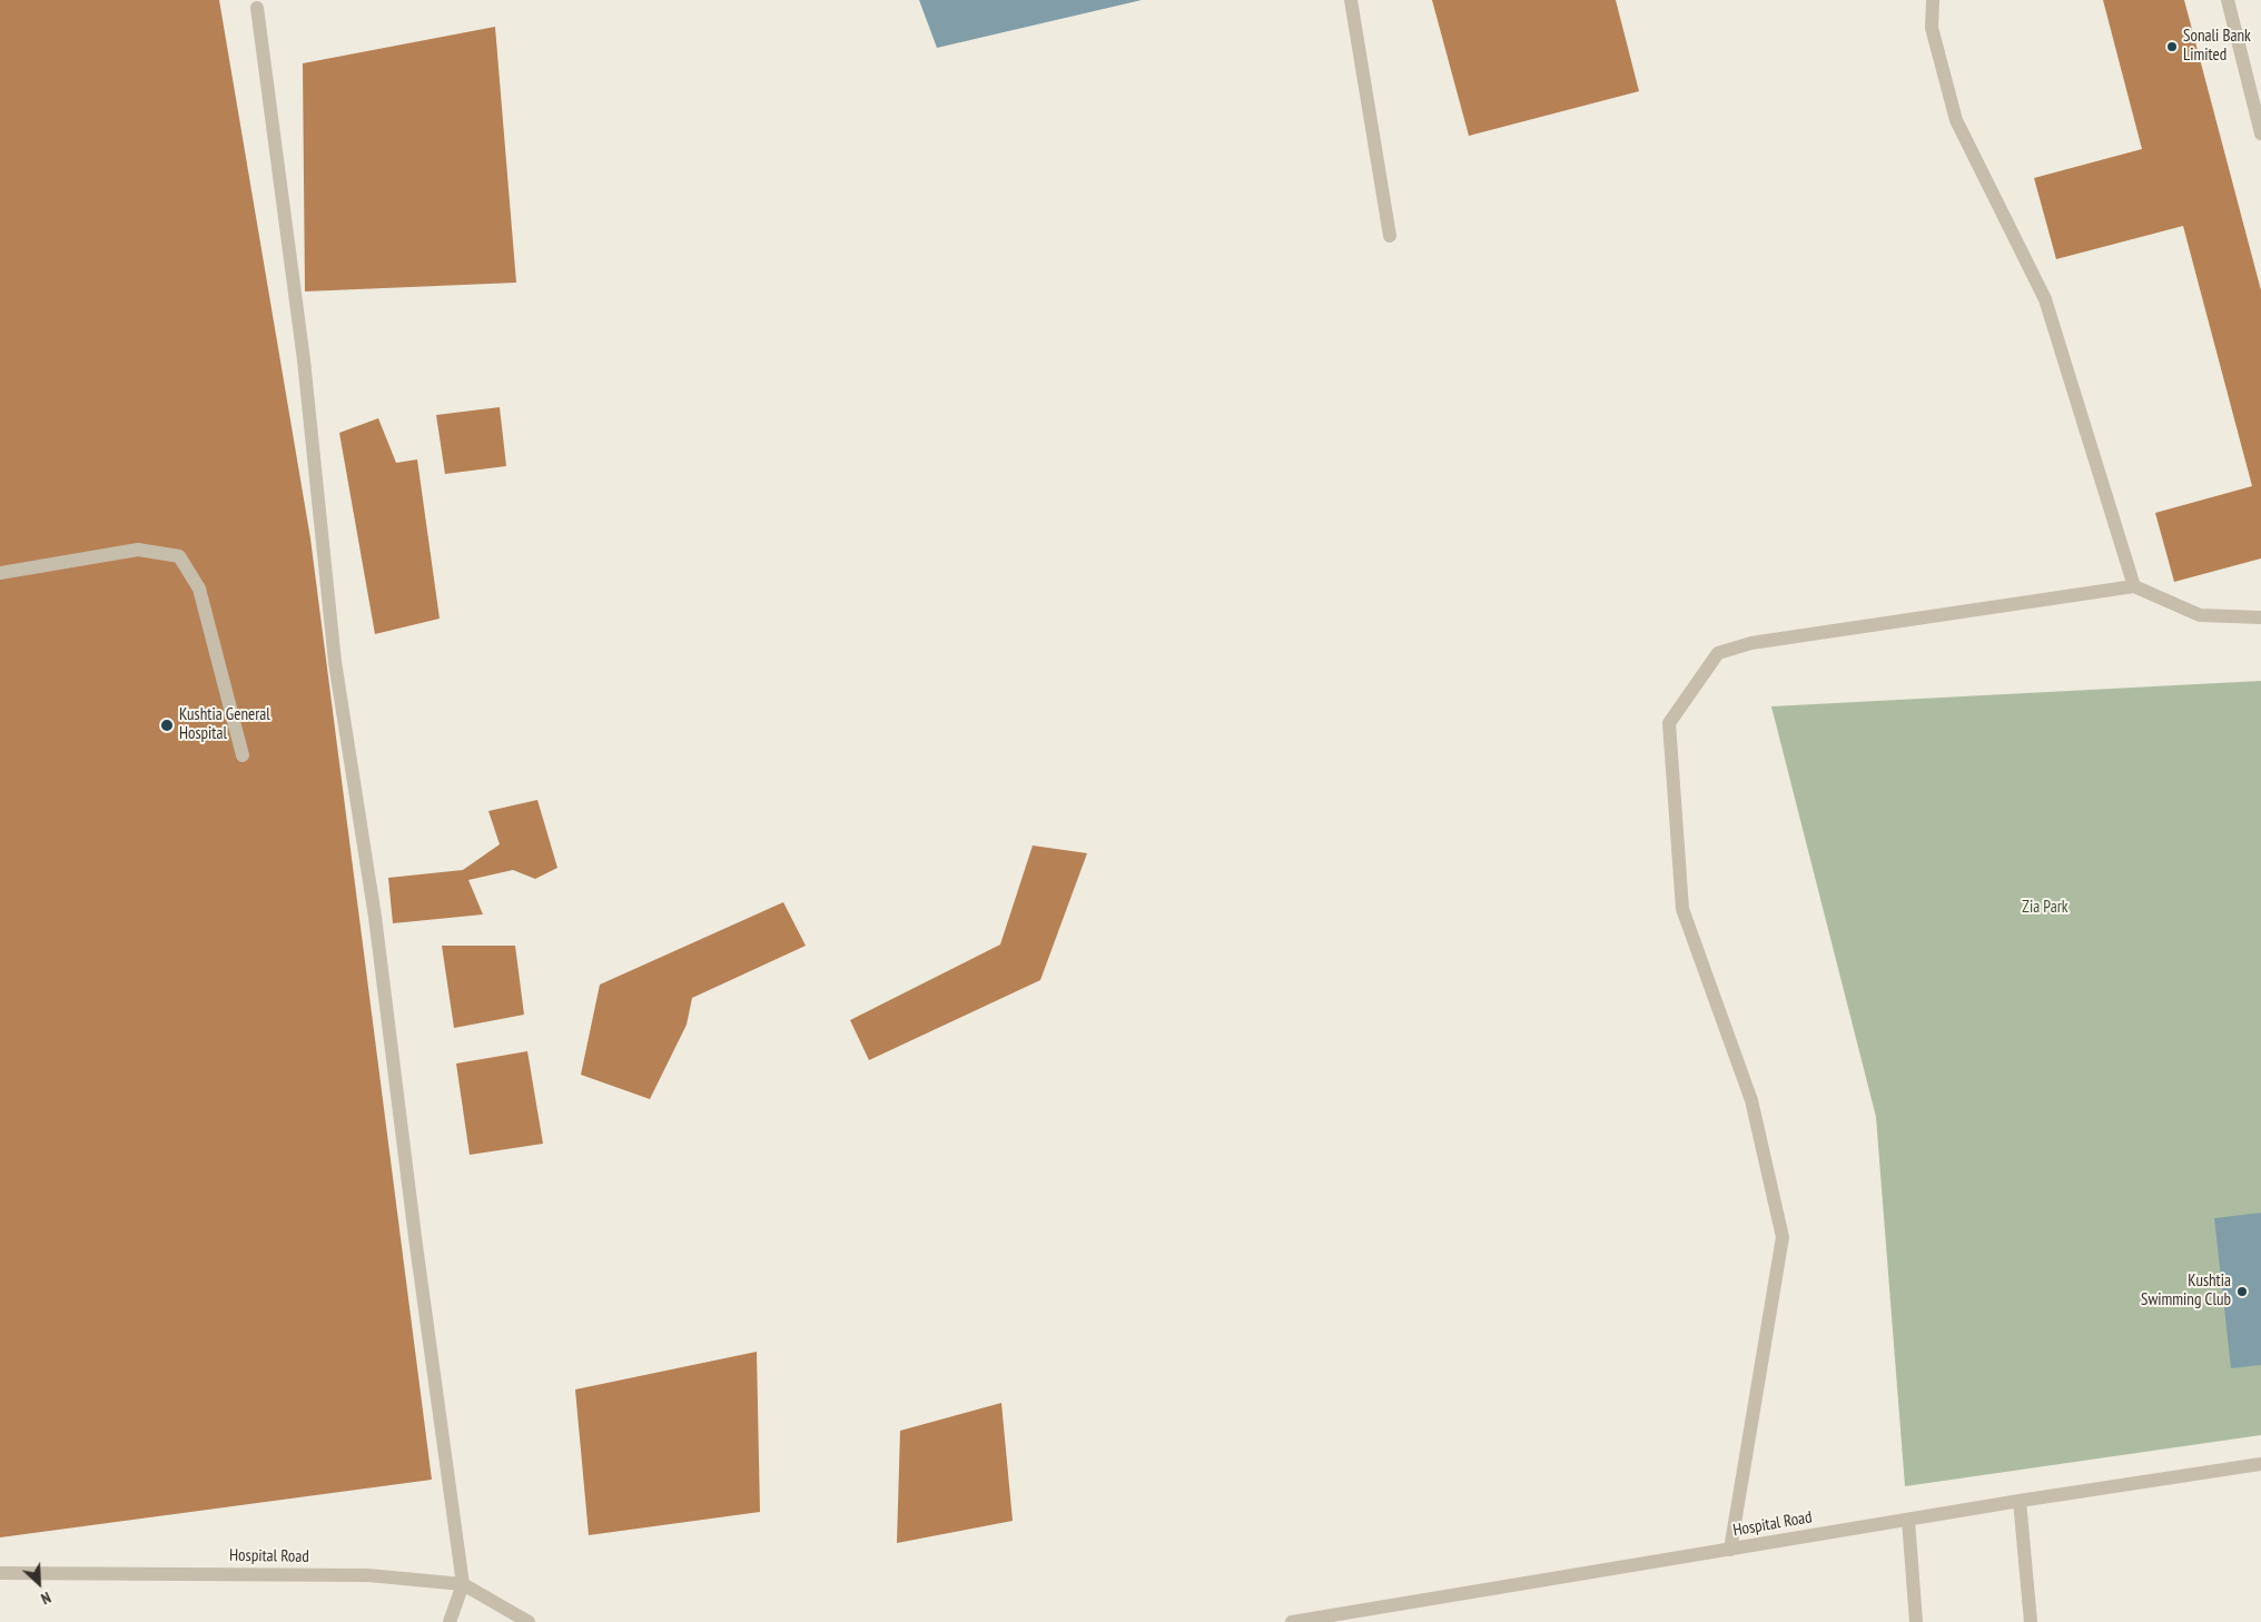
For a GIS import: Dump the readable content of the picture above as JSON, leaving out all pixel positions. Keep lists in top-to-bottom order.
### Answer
{
  "streets": {
    "street": ["Hospital Road"]
  },
  "parks": ["Zia Park"],
  "places": ["Sonali Bank Limited", "Kushtia General Hospital", "Kushtia Swimming Club"],
  "north": "bottom right"
}
